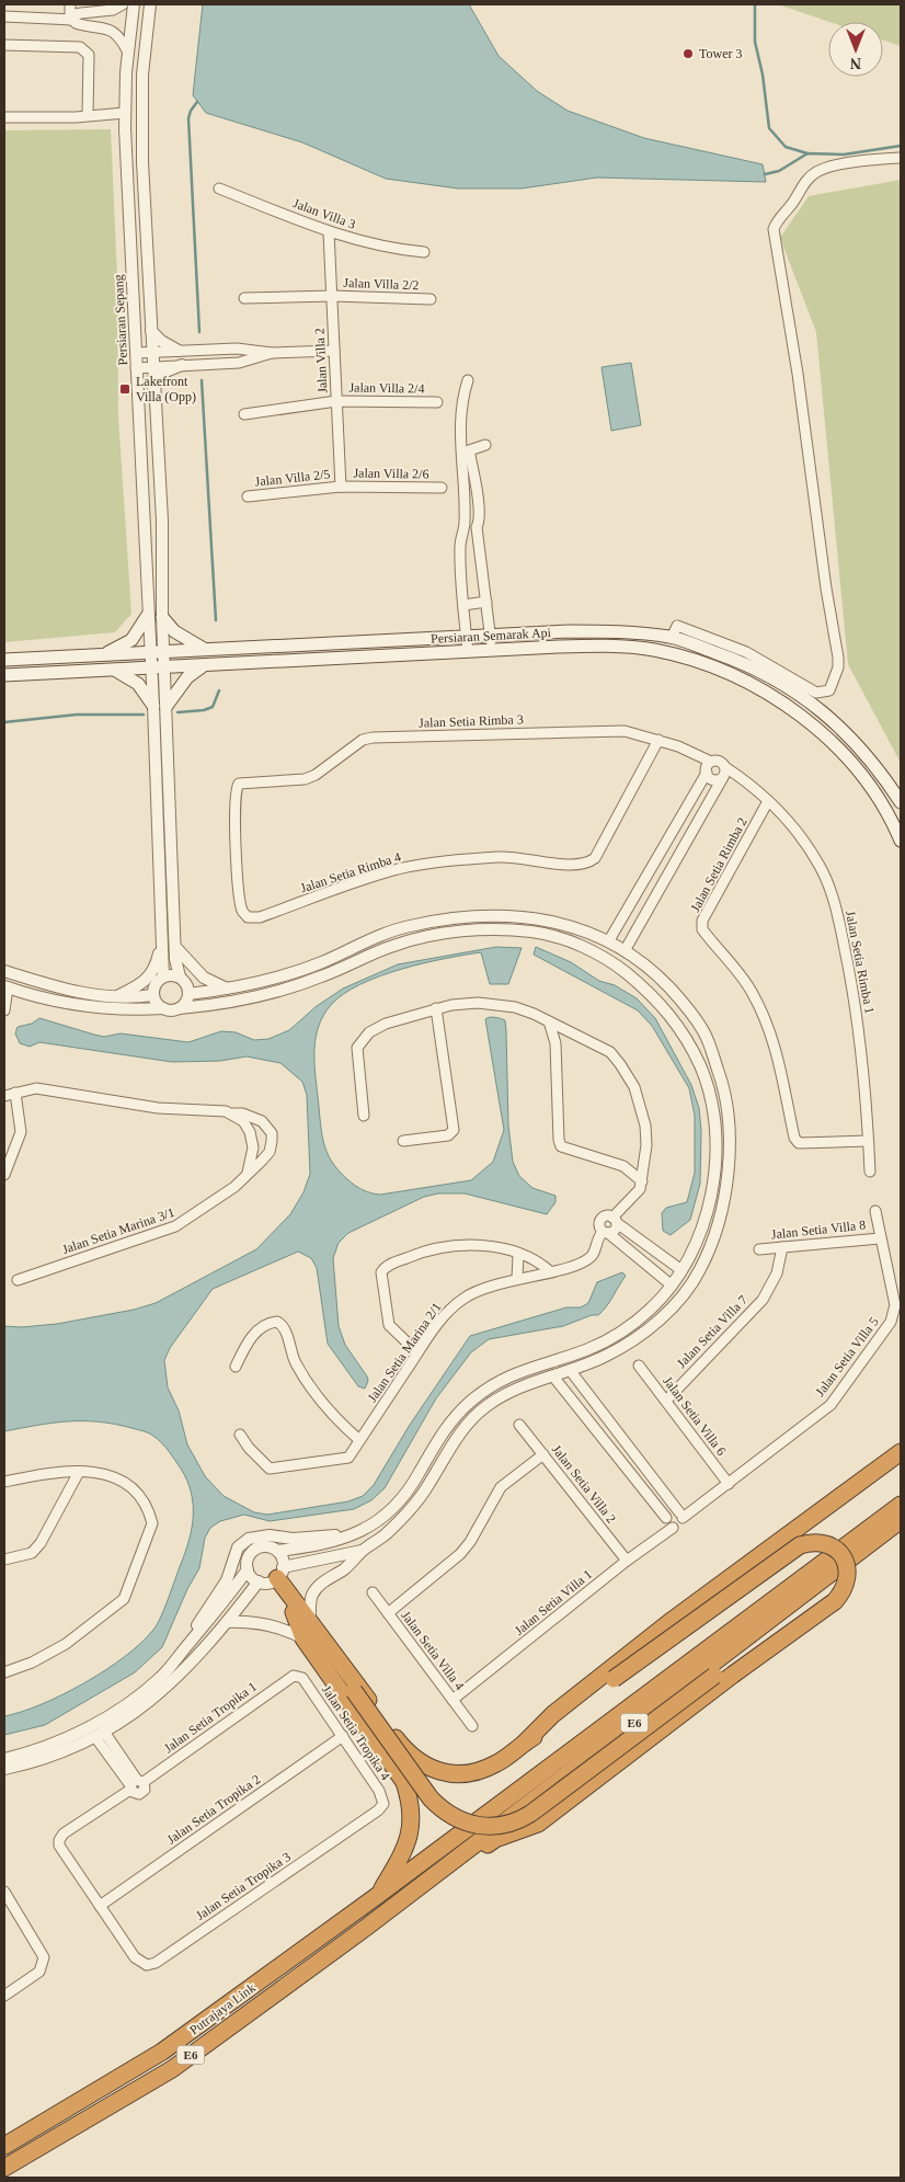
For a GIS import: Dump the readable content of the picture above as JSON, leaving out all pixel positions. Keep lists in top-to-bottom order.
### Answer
{
  "streets": {
    "highway": ["E6", "Putrajaya Link"],
    "main road": ["Persiaran Semarak Api"],
    "street": [
      "Jalan Villa 3",
      "Jalan Villa 2/2",
      "Persiaran Sepang",
      "Jalan Villa 2",
      "Jalan Villa 2/4",
      "Jalan Villa 2/6",
      "Jalan Villa 2/5",
      "Jalan Setia Rimba 3",
      "Jalan Setia Rimba 2",
      "Jalan Setia Rimba 4",
      "Jalan Setia Rimba 1",
      "Jalan Setia Villa 8",
      "Jalan Setia Marina 3/1",
      "Jalan Setia Villa 7",
      "Jalan Setia Marina 2/1",
      "Jalan Setia Villa 5",
      "Jalan Setia Villa 6",
      "Jalan Setia Villa 2",
      "Jalan Setia Villa 1",
      "Jalan Setia Villa 4",
      "Jalan Setia Tropika 1",
      "Jalan Setia Tropika 4",
      "Jalan Setia Tropika 2",
      "Jalan Setia Tropika 3"
    ]
  },
  "crossings": [
    ["Jalan Villa 3", "Jalan Villa 2"],
    ["Jalan Villa 2/2", "Jalan Villa 2"],
    ["Persiaran Sepang", "Persiaran Semarak Api"],
    ["Jalan Villa 2", "Jalan Villa 2/4"],
    ["Jalan Villa 2", "Jalan Villa 2/6"],
    ["Jalan Villa 2", "Jalan Villa 2/5"],
    ["Jalan Villa 2/6", "Jalan Villa 2/5"],
    ["Jalan Setia Rimba 3", "Jalan Setia Rimba 4"],
    ["Jalan Setia Rimba 3", "Jalan Setia Rimba 1"],
    ["Jalan Setia Rimba 2", "Jalan Setia Rimba 1"],
    ["Jalan Setia Villa 8", "Jalan Setia Villa 7"],
    ["Jalan Setia Villa 8", "Jalan Setia Villa 5"],
    ["Jalan Setia Villa 7", "Jalan Setia Villa 6"],
    ["Jalan Setia Villa 5", "Jalan Setia Villa 6"],
    ["Jalan Setia Villa 5", "Jalan Setia Villa 1"],
    ["Jalan Setia Villa 2", "Jalan Setia Villa 1"],
    ["Jalan Setia Villa 1", "Jalan Setia Villa 4"],
    ["Jalan Setia Tropika 1", "Jalan Setia Tropika 4"],
    ["Jalan Setia Tropika 1", "Jalan Setia Tropika 2"],
    ["Jalan Setia Tropika 1", "Jalan Setia Tropika 3"],
    ["E6", "Putrajaya Link"],
    ["Jalan Setia Tropika 4", "Jalan Setia Tropika 2"],
    ["Jalan Setia Tropika 4", "Jalan Setia Tropika 3"],
    ["Jalan Setia Tropika 2", "Jalan Setia Tropika 3"]
  ],
  "places": {
    "other": ["Tower 3"],
    "transit": ["Lakefront Villa (Opp)"]
  },
  "north": "bottom"
}
